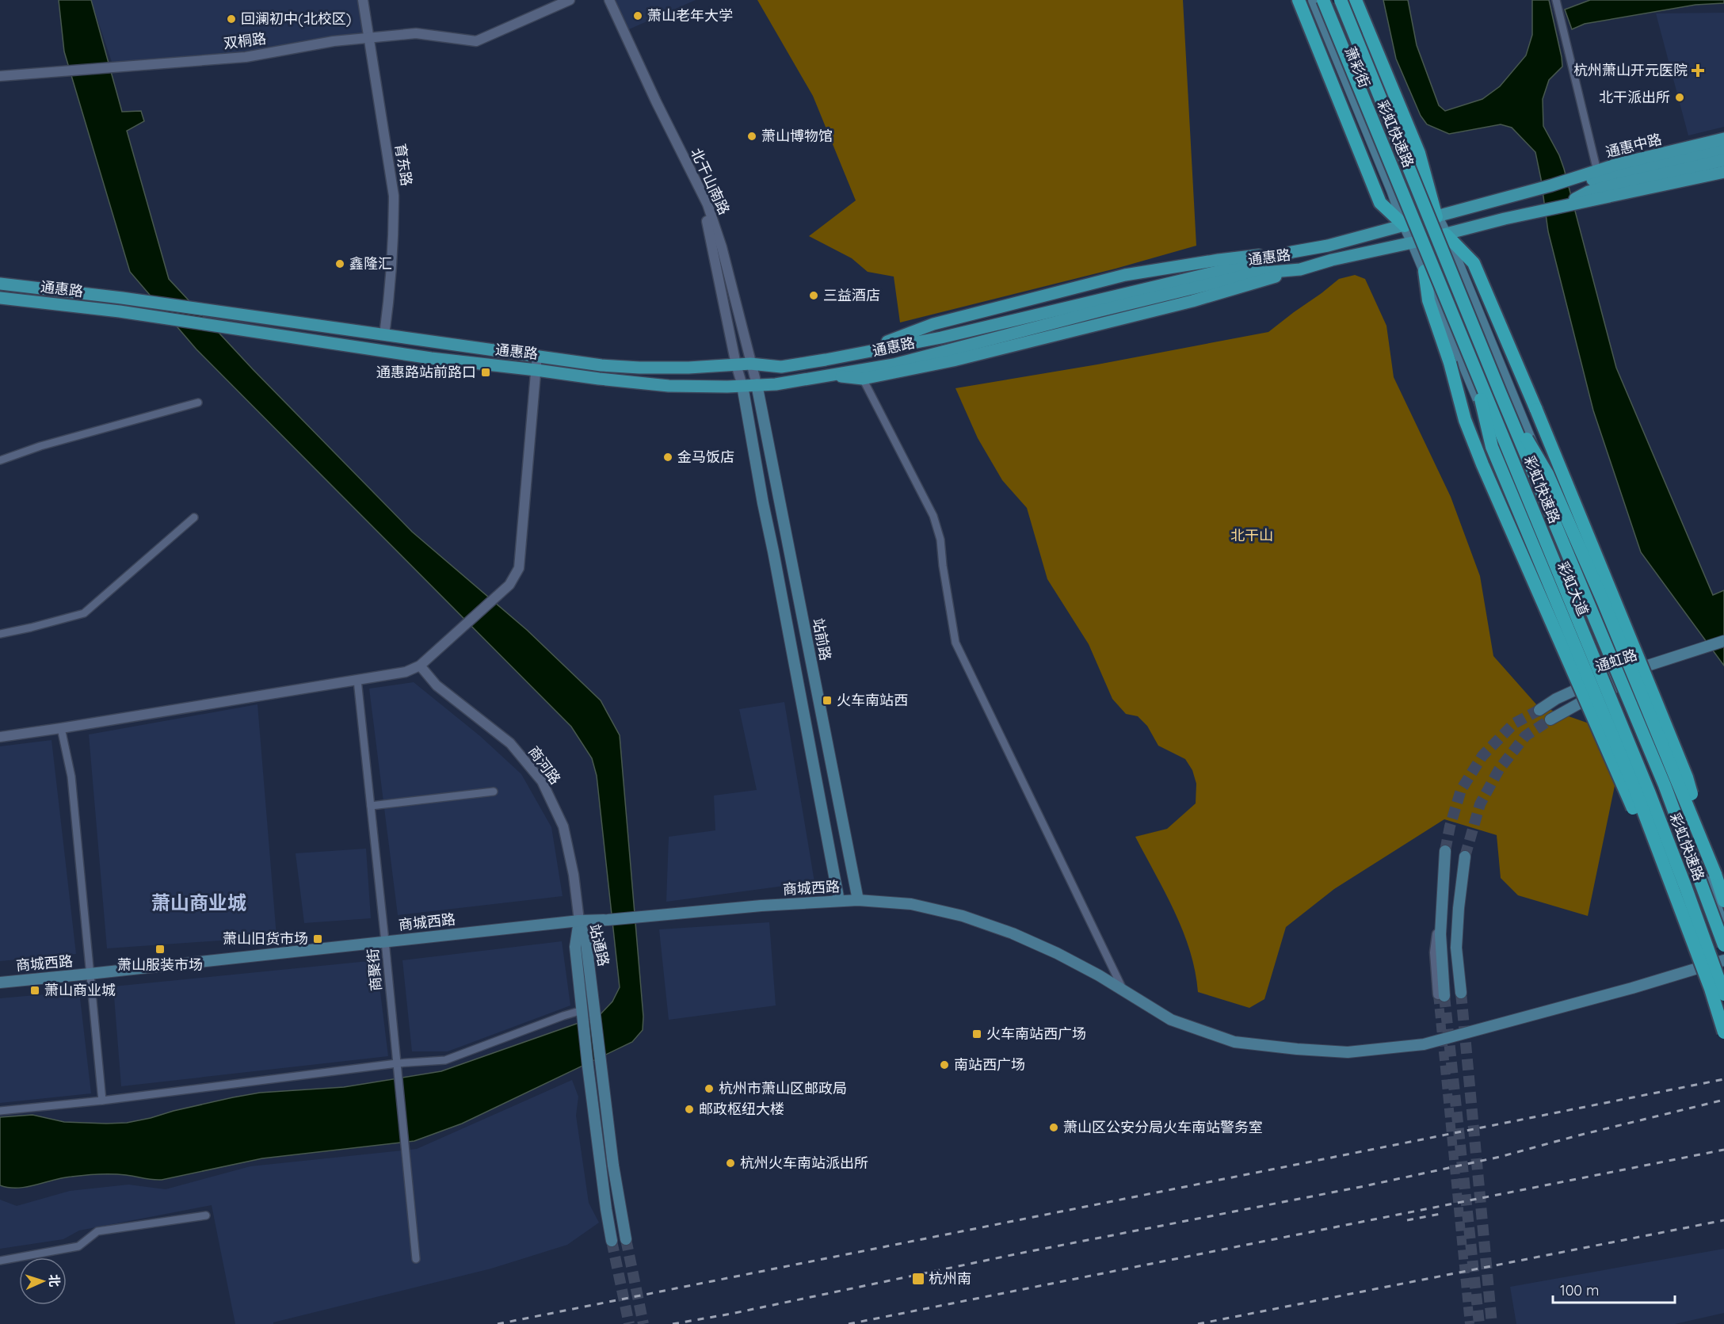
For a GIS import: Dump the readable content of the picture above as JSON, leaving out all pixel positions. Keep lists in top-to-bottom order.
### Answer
{
  "streets": {
    "highway": ["彩虹快速路"],
    "main road": [
      "萧彩街",
      "通惠中路",
      "通惠路",
      "彩虹大道",
      "站前路",
      "通虹路",
      "商城西路",
      "站通路"
    ],
    "street": [
      "双桐路",
      "育东路",
      "北干山南路",
      "商河路",
      "商聚街"
    ]
  },
  "crossings": [
    ["双桐路", "育东路"],
    ["萧彩街", "通惠路"],
    ["萧彩街", "彩虹大道"],
    ["通惠中路", "通惠路"],
    ["育东路", "通惠路"],
    ["北干山南路", "通惠路"],
    ["北干山南路", "站前路"],
    ["通惠路", "彩虹大道"],
    ["通惠路", "站前路"],
    ["彩虹大道", "通虹路"],
    ["彩虹大道", "商城西路"],
    ["站前路", "商城西路"],
    ["商河路", "商城西路"],
    ["商河路", "站通路"],
    ["商城西路", "站通路"],
    ["商城西路", "商聚街"]
  ],
  "districts": ["萧山商业城"],
  "parks": ["北干山"],
  "places": {
    "other": [
      "萧山老年大学",
      "回澜初中(北校区)",
      "北干派出所",
      "萧山博物馆",
      "鑫隆汇",
      "三益酒店",
      "金马饭店",
      "南站西广场",
      "杭州市萧山区邮政局",
      "邮政枢纽大楼",
      "萧山区公安分局火车南站警务室",
      "杭州火车南站派出所"
    ],
    "health": ["杭州萧山开元医院"],
    "transit": [
      "通惠路站前路口",
      "火车南站西",
      "萧山旧货市场",
      "萧山服装市场",
      "萧山商业城",
      "火车南站西广场",
      "杭州南"
    ]
  },
  "scale_bar": "100 m",
  "north": "right"
}
